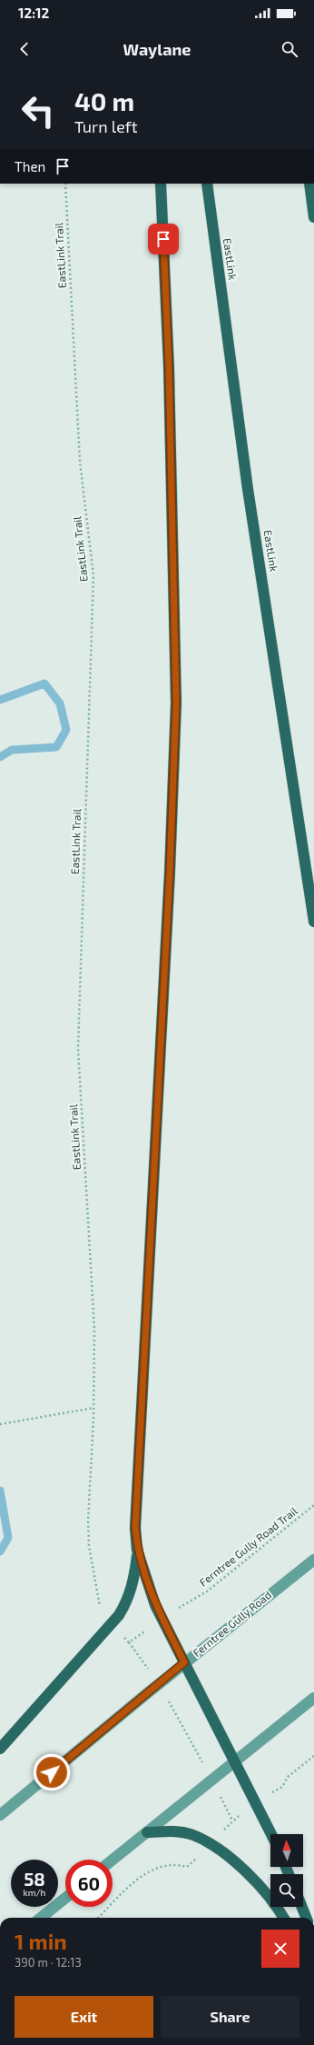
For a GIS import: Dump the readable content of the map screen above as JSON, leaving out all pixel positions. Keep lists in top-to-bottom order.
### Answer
{
  "streets": {
    "highway": ["EastLink"],
    "main road": ["Ferntree Gully Road"],
    "path": ["EastLink Trail", "Ferntree Gully Road Trail"]
  },
  "north": "top",
  "page": {
    "status": "12:12",
    "header": "Waylane",
    "turn": ["40 m", "Turn left"],
    "then": "Then",
    "speed": "58 km/h",
    "limit": "60",
    "heading": ["1 min", "390 m · 12:13"],
    "buttons": ["Exit", "Share"]
  }
}
